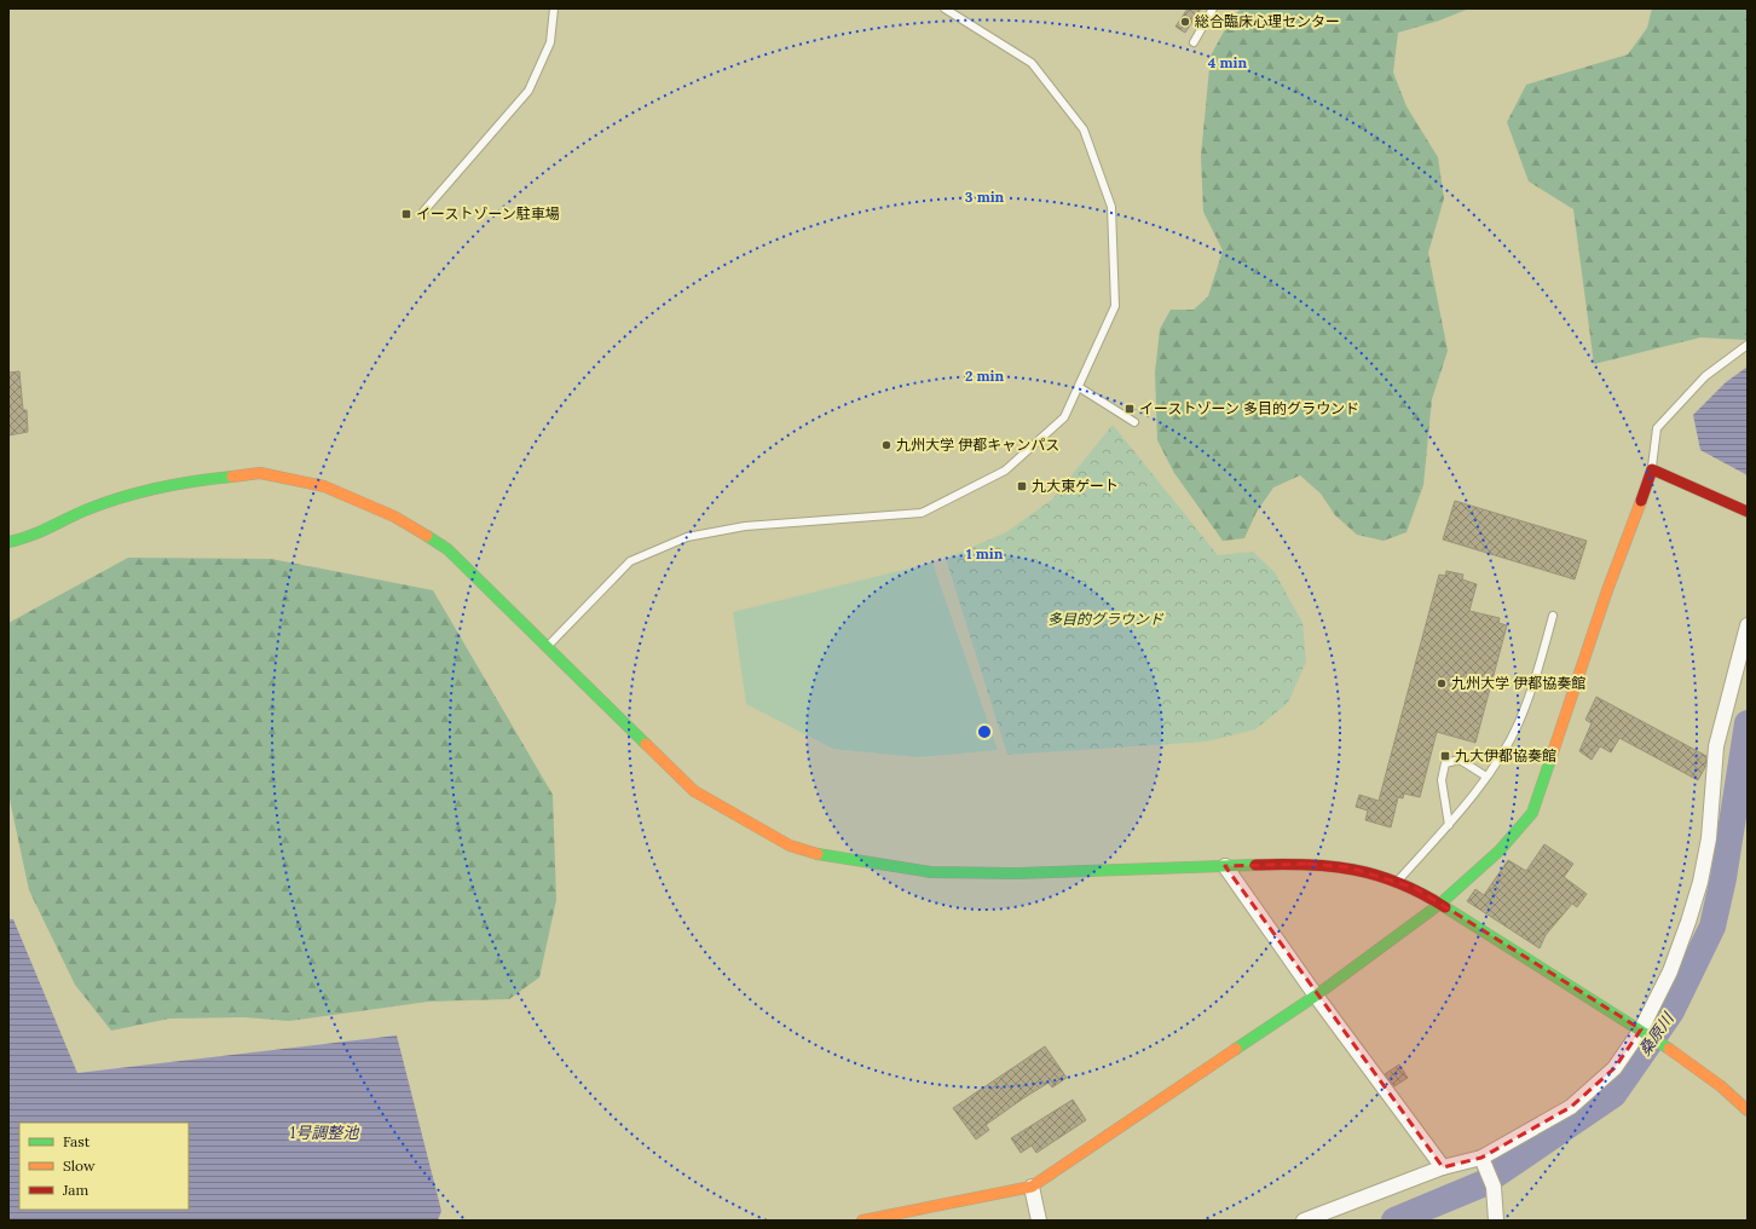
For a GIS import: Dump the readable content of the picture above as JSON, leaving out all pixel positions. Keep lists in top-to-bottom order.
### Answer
{
  "water": ["桑原川", "1号調整池"],
  "parks": ["多目的グラウンド"],
  "places": {
    "other": ["総合臨床心理センター", "九州大学 伊都キャンパス", "九州大学 伊都協奏館"],
    "transit": [
      "イーストゾーン駐車場",
      "イーストゾーン 多目的グラウンド",
      "九大東ゲート",
      "九大伊都協奏館"
    ]
  },
  "legend": ["Fast", "Slow", "Jam"],
  "rings": [
    "4 min",
    "3 min",
    "2 min",
    "1 min"
  ]
}
